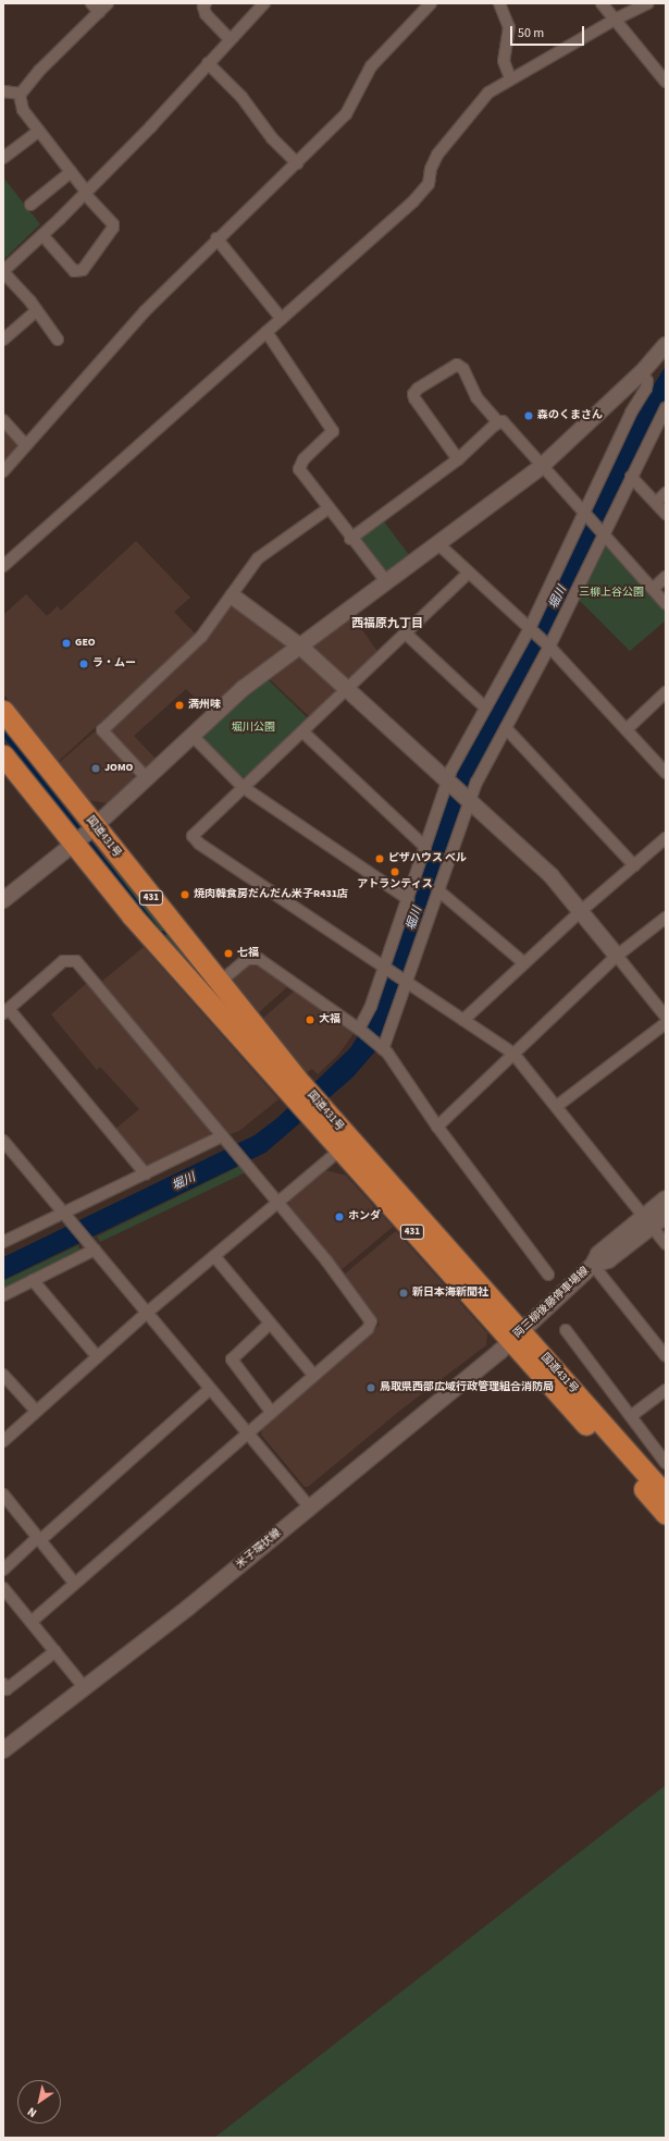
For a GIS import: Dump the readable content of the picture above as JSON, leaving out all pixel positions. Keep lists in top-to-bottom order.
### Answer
{
  "streets": {
    "highway": ["国道431号", "431"],
    "street": ["両三柳後藤停車場線", "米子環状線"]
  },
  "crossings": [
    ["国道431号", "両三柳後藤停車場線"],
    ["国道431号", "米子環状線"],
    ["両三柳後藤停車場線", "米子環状線"]
  ],
  "districts": ["西福原九丁目"],
  "water": ["堀川"],
  "parks": ["三柳上谷公園", "堀川公園"],
  "places": [
    "森のくまさん",
    "GEO",
    "ラ・ムー",
    "満州味",
    "JOMO",
    "ピザハウス ベル",
    "アトランティス",
    "焼肉韓食房だんだん米子R431店",
    "七福",
    "大福",
    "ホンダ",
    "新日本海新聞社",
    "鳥取県西部広域行政管理組合消防局"
  ],
  "scale_bar": "50 m",
  "north": "bottom left"
}
